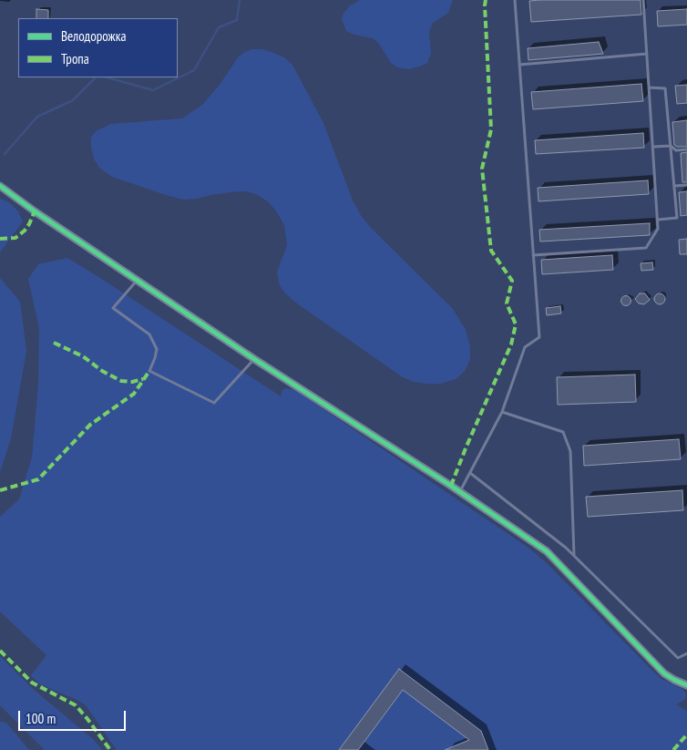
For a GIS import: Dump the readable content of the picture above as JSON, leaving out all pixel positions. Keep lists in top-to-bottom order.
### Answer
{
  "legend": ["Велодорожка", "Тропа"],
  "scale_bar": "100 m"
}
